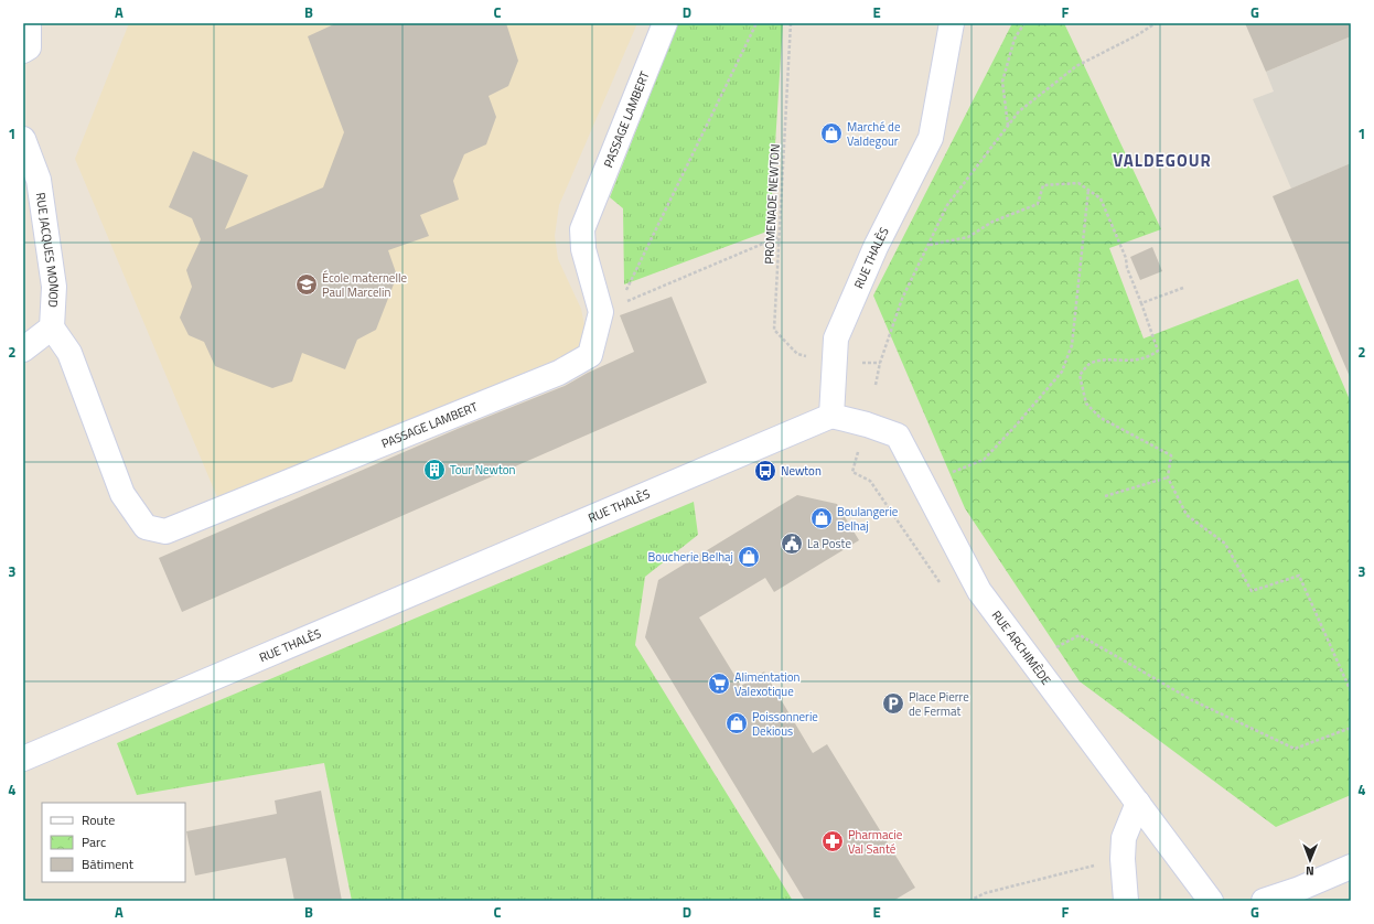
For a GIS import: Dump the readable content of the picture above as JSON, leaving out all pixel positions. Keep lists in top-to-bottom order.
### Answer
{
  "streets": {
    "street": [
      "PASSAGE LAMBERT",
      "RUE JACQUES MONOD",
      "RUE THALÈS",
      "RUE ARCHIMÈDE"
    ],
    "path": ["PROMENADE NEWTON"]
  },
  "crossings": [
    ["PASSAGE LAMBERT", "RUE JACQUES MONOD"],
    ["RUE THALÈS", "RUE ARCHIMÈDE"]
  ],
  "districts": ["VALDEGOUR"],
  "places": {
    "shop": [
      "Marché de Valdegour",
      "Boulangerie Belhaj",
      "Boucherie Belhaj",
      "Poissonnerie Dekious"
    ],
    "school or university": ["École maternelle Paul Marcelin"],
    "building": ["Tour Newton"],
    "bus stop": ["Newton"],
    "public building": ["La Poste"],
    "supermarket": ["Alimentation Valexotique"],
    "parking": ["Place Pierre de Fermat"],
    "pharmacy": ["Pharmacie Val Santé"]
  },
  "legend": ["Route", "Parc", "Bâtiment"],
  "north": "bottom",
  "grid": {
    "columns": [
      "A",
      "B",
      "C",
      "D",
      "E",
      "F",
      "G"
    ],
    "rows": [
      "1",
      "2",
      "3",
      "4"
    ]
  }
}
